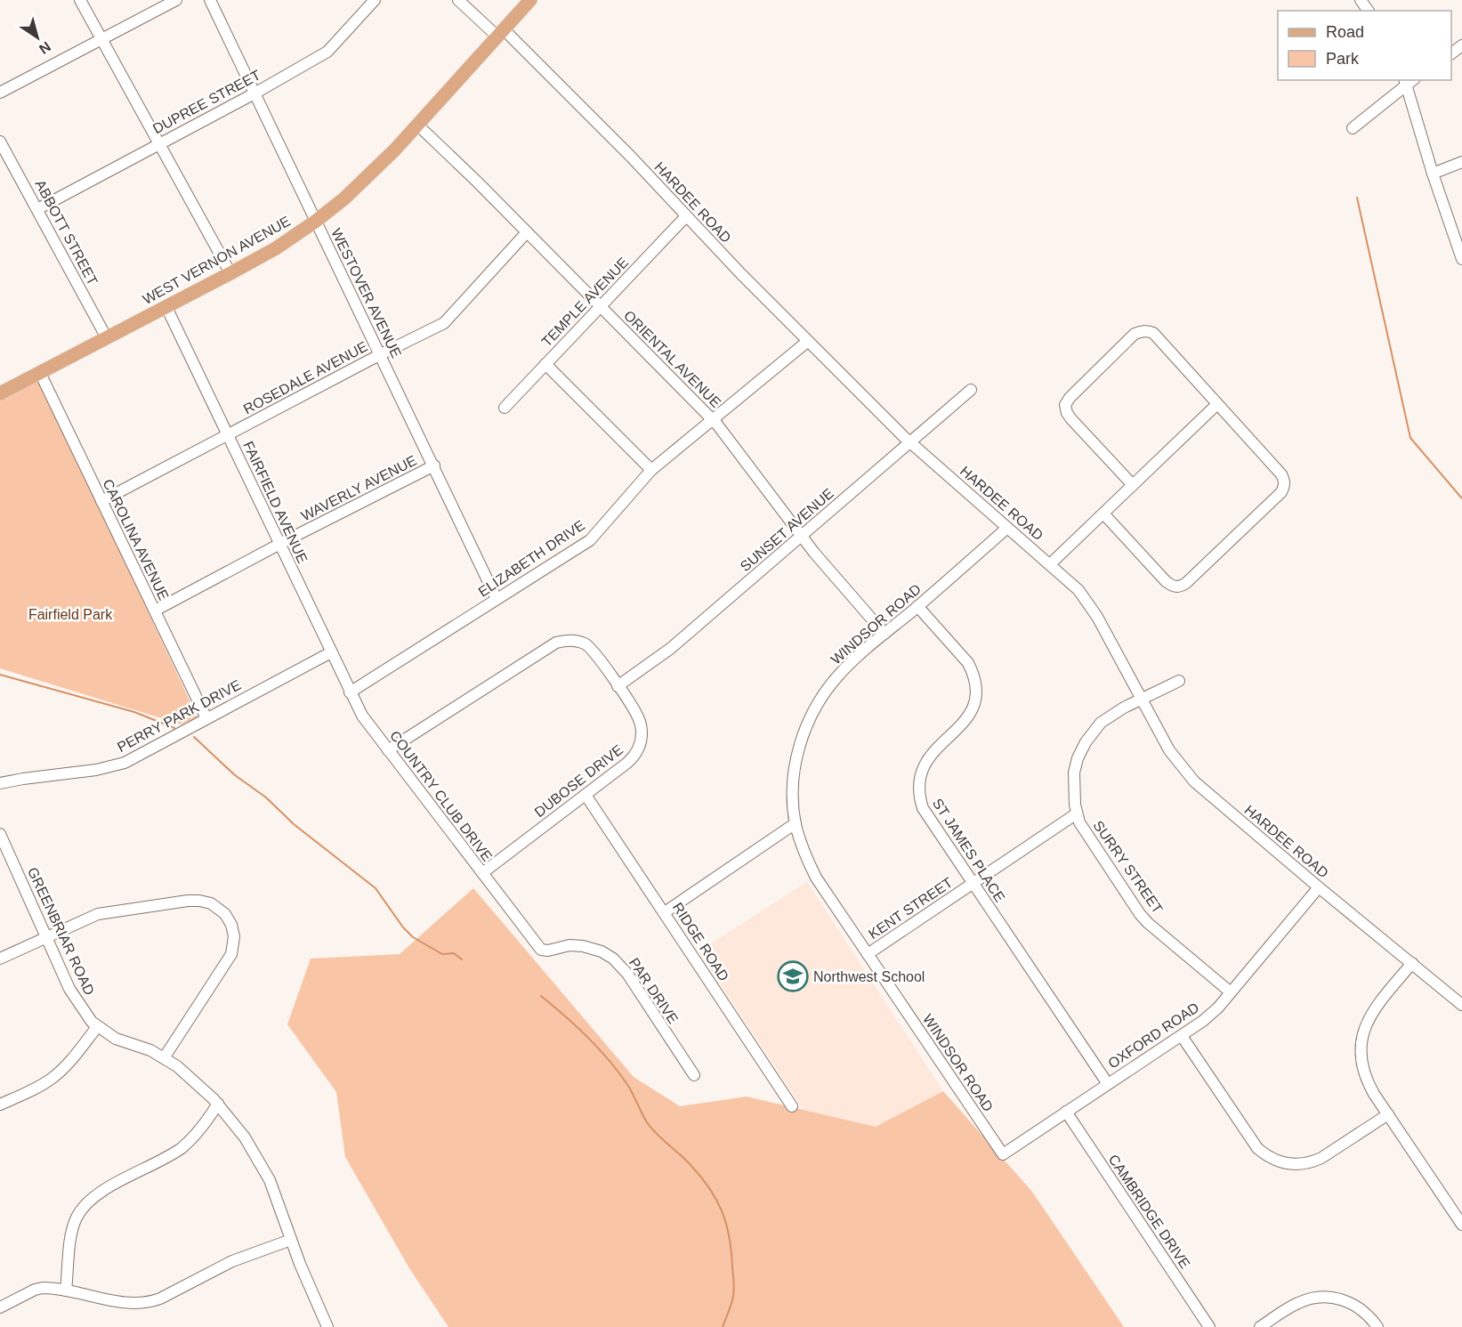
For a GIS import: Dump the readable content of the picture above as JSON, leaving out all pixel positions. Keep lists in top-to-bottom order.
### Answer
{
  "streets": {
    "main road": ["WEST VERNON AVENUE"],
    "street": [
      "DUPREE STREET",
      "HARDEE ROAD",
      "ABBOTT STREET",
      "WESTOVER AVENUE",
      "TEMPLE AVENUE",
      "ORIENTAL AVENUE",
      "ROSEDALE AVENUE",
      "WAVERLY AVENUE",
      "FAIRFIELD AVENUE",
      "SUNSET AVENUE",
      "CAROLINA AVENUE",
      "ELIZABETH DRIVE",
      "WINDSOR ROAD",
      "PERRY PARK DRIVE",
      "DUBOSE DRIVE",
      "COUNTRY CLUB DRIVE",
      "ST JAMES PLACE",
      "SURRY STREET",
      "KENT STREET",
      "GREENBRIAR ROAD",
      "RIDGE ROAD",
      "PAR DRIVE",
      "OXFORD ROAD",
      "CAMBRIDGE DRIVE"
    ]
  },
  "crossings": [
    ["DUPREE STREET", "ABBOTT STREET"],
    ["DUPREE STREET", "WESTOVER AVENUE"],
    ["HARDEE ROAD", "WEST VERNON AVENUE"],
    ["HARDEE ROAD", "TEMPLE AVENUE"],
    ["HARDEE ROAD", "SUNSET AVENUE"],
    ["HARDEE ROAD", "ELIZABETH DRIVE"],
    ["HARDEE ROAD", "WINDSOR ROAD"],
    ["HARDEE ROAD", "SURRY STREET"],
    ["HARDEE ROAD", "OXFORD ROAD"],
    ["ABBOTT STREET", "WEST VERNON AVENUE"],
    ["WEST VERNON AVENUE", "WESTOVER AVENUE"],
    ["WEST VERNON AVENUE", "ORIENTAL AVENUE"],
    ["WEST VERNON AVENUE", "FAIRFIELD AVENUE"],
    ["WEST VERNON AVENUE", "CAROLINA AVENUE"],
    ["WESTOVER AVENUE", "ROSEDALE AVENUE"],
    ["WESTOVER AVENUE", "WAVERLY AVENUE"],
    ["WESTOVER AVENUE", "ELIZABETH DRIVE"],
    ["TEMPLE AVENUE", "ORIENTAL AVENUE"],
    ["ORIENTAL AVENUE", "ROSEDALE AVENUE"],
    ["ORIENTAL AVENUE", "SUNSET AVENUE"],
    ["ORIENTAL AVENUE", "ELIZABETH DRIVE"],
    ["ORIENTAL AVENUE", "WINDSOR ROAD"],
    ["ROSEDALE AVENUE", "FAIRFIELD AVENUE"],
    ["ROSEDALE AVENUE", "CAROLINA AVENUE"],
    ["WAVERLY AVENUE", "FAIRFIELD AVENUE"],
    ["WAVERLY AVENUE", "CAROLINA AVENUE"],
    ["FAIRFIELD AVENUE", "PERRY PARK DRIVE"],
    ["FAIRFIELD AVENUE", "COUNTRY CLUB DRIVE"],
    ["SUNSET AVENUE", "DUBOSE DRIVE"],
    ["CAROLINA AVENUE", "PERRY PARK DRIVE"],
    ["ELIZABETH DRIVE", "COUNTRY CLUB DRIVE"],
    ["WINDSOR ROAD", "ST JAMES PLACE"],
    ["WINDSOR ROAD", "KENT STREET"],
    ["WINDSOR ROAD", "OXFORD ROAD"],
    ["PERRY PARK DRIVE", "COUNTRY CLUB DRIVE"],
    ["DUBOSE DRIVE", "COUNTRY CLUB DRIVE"],
    ["DUBOSE DRIVE", "RIDGE ROAD"],
    ["COUNTRY CLUB DRIVE", "PAR DRIVE"],
    ["ST JAMES PLACE", "KENT STREET"],
    ["ST JAMES PLACE", "OXFORD ROAD"],
    ["SURRY STREET", "KENT STREET"],
    ["SURRY STREET", "OXFORD ROAD"],
    ["OXFORD ROAD", "CAMBRIDGE DRIVE"]
  ],
  "parks": ["Fairfield Park"],
  "places": {
    "school or university": ["Northwest School"]
  },
  "legend": ["Road", "Park"],
  "north": "bottom right"
}
